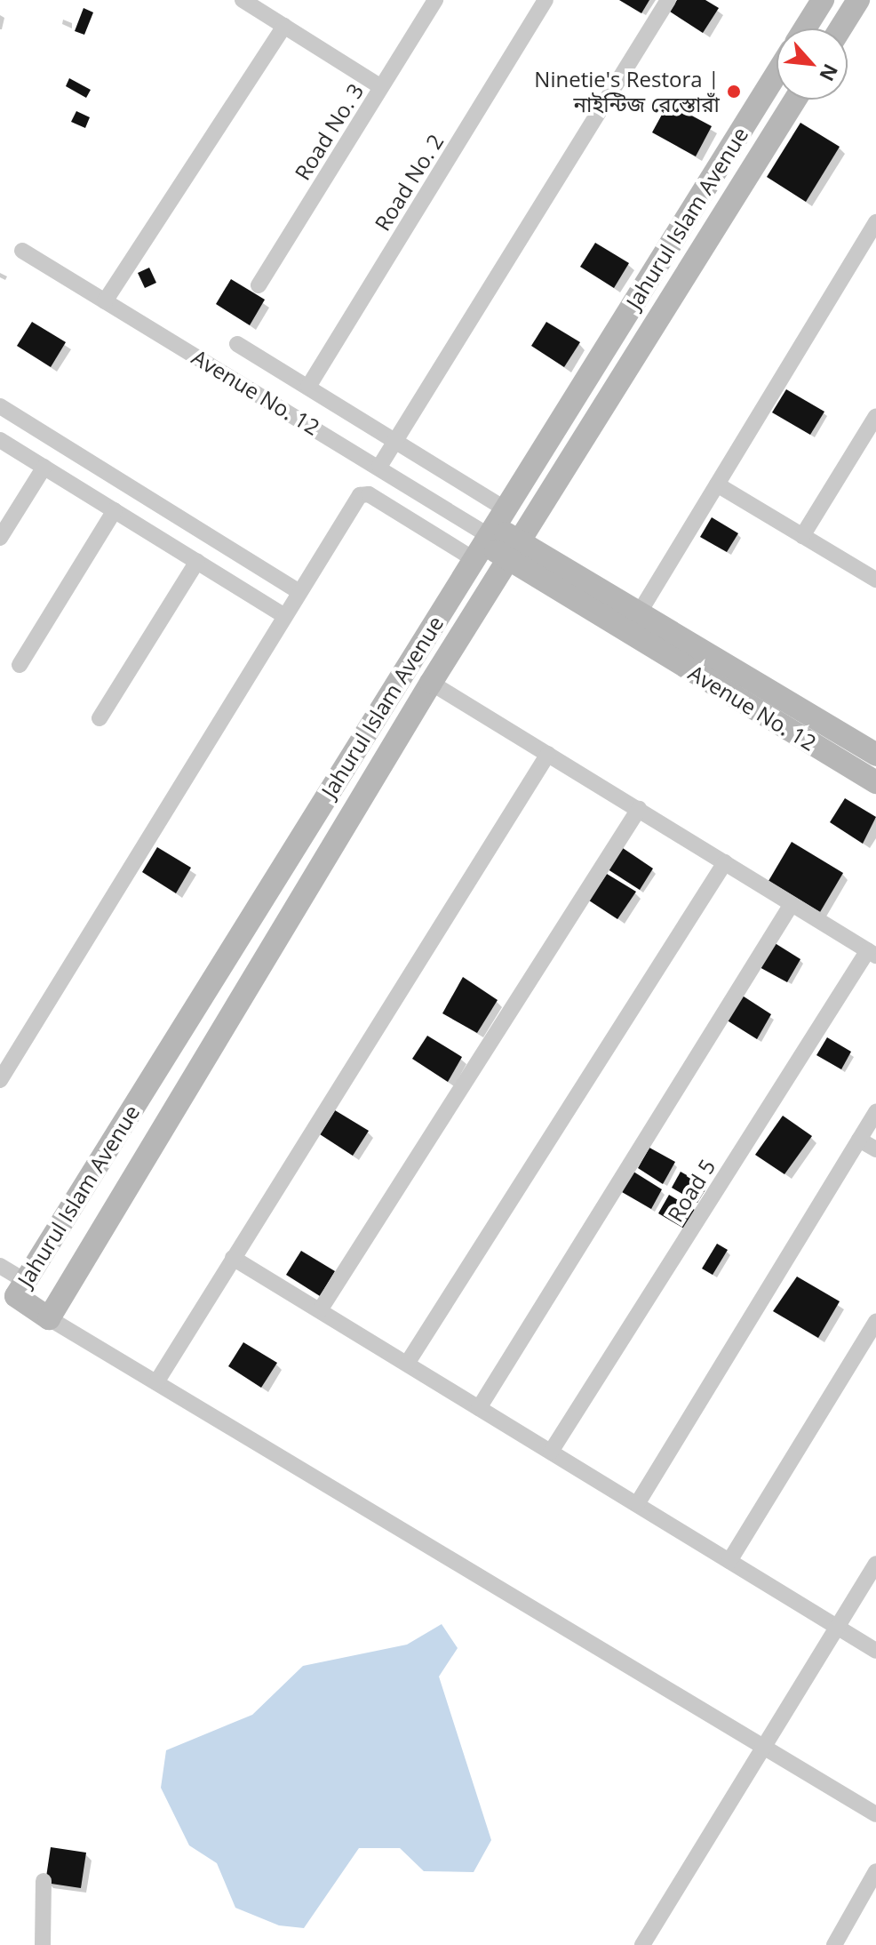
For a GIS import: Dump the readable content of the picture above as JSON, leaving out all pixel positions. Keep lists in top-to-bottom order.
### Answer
{
  "streets": {
    "street": [
      "Road No. 3",
      "Road No. 2",
      "Jahurul Islam Avenue",
      "Avenue No. 12",
      "Road 5"
    ]
  },
  "crossings": [
    ["Road No. 2", "Avenue No. 12"],
    ["Jahurul Islam Avenue", "Avenue No. 12"]
  ],
  "places": ["Ninetie's Restora | নাইন্টিজ রেস্তোরাঁ"],
  "north": "bottom right"
}
